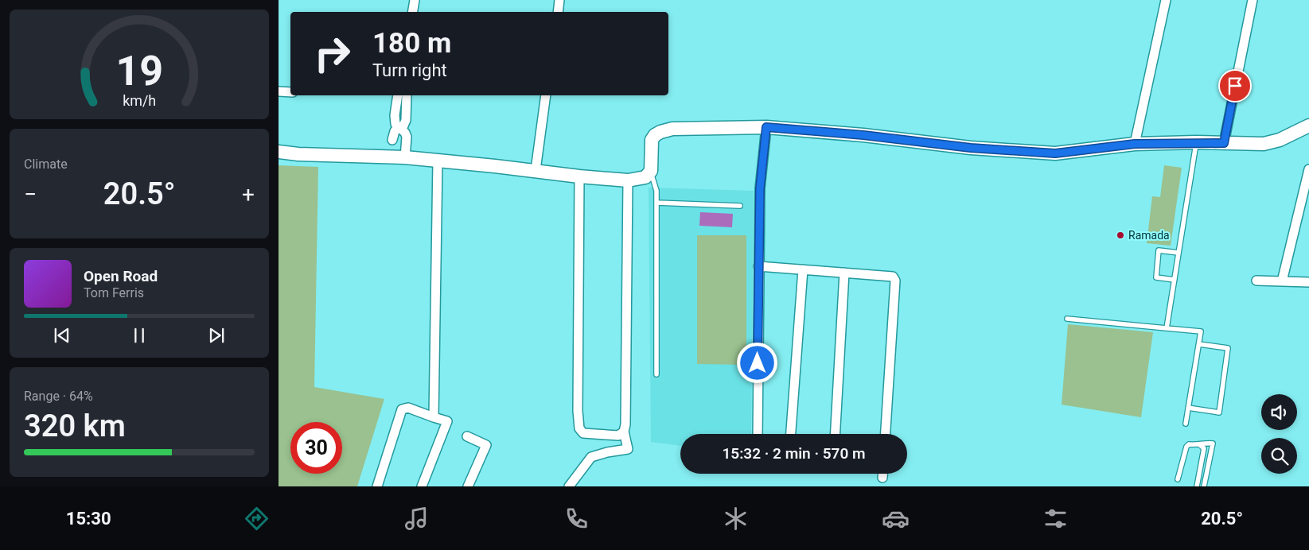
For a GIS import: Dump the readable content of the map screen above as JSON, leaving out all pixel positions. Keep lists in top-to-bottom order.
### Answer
{
  "places": ["Ramada"],
  "page": {
    "turn": ["180 m", "Turn right"],
    "tile": [
      "Climate",
      ["Range · 64%", "320 km"]
    ],
    "heat": ["−", "20.5°", "+"],
    "song": ["Open Road", "Tom Ferris"],
    "limit": "30",
    "trip": "15:32 · 2 min · 570 m",
    "tabs": ["15:30", "20.5°"],
    "gauge": ["19", "km/h"]
  }
}
